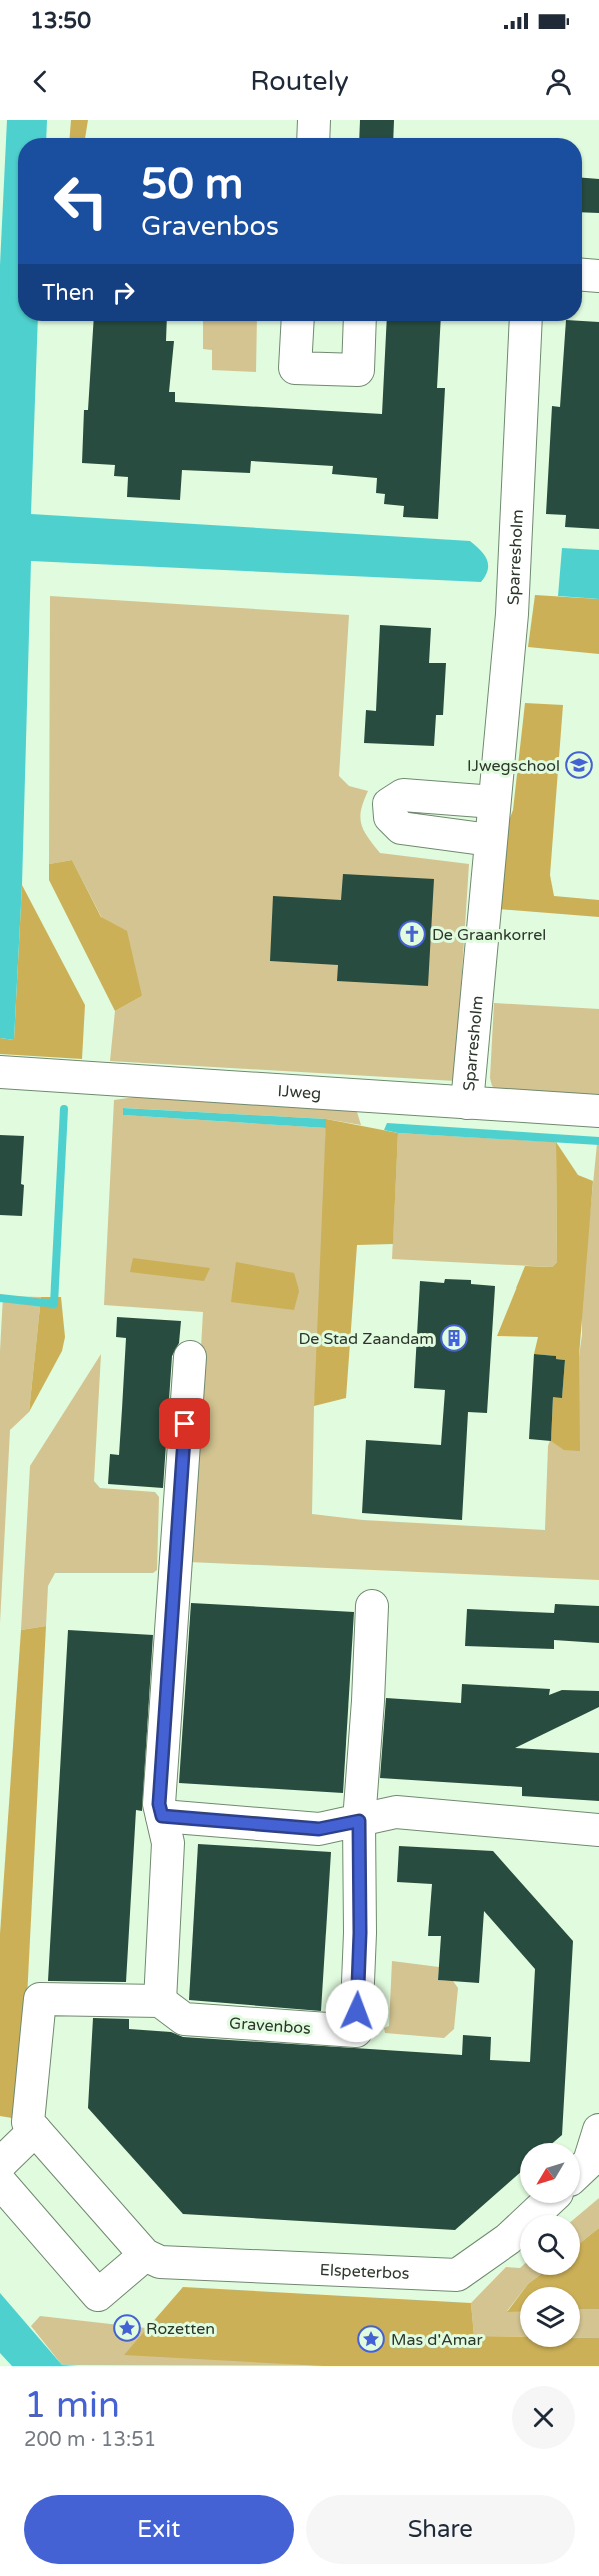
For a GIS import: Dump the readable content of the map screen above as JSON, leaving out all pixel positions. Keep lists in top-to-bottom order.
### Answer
{
  "streets": {
    "street": [
      "Sparresholm",
      "IJweg",
      "Gravenbos",
      "Elspeterbos"
    ]
  },
  "crossings": [
    ["Sparresholm", "IJweg"]
  ],
  "places": {
    "school or university": ["IJwegschool"],
    "church": ["De Graankorrel"],
    "building": ["De Stad Zaandam"],
    "place": ["Rozetten", "Mas d'Amar"]
  },
  "north": "bottom left",
  "page": {
    "status": "13:50",
    "header": "Routely",
    "turn": ["50 m", "Gravenbos"],
    "then": "Then",
    "heading": ["1 min", "200 m · 13:51"],
    "buttons": ["Exit", "Share"]
  }
}
